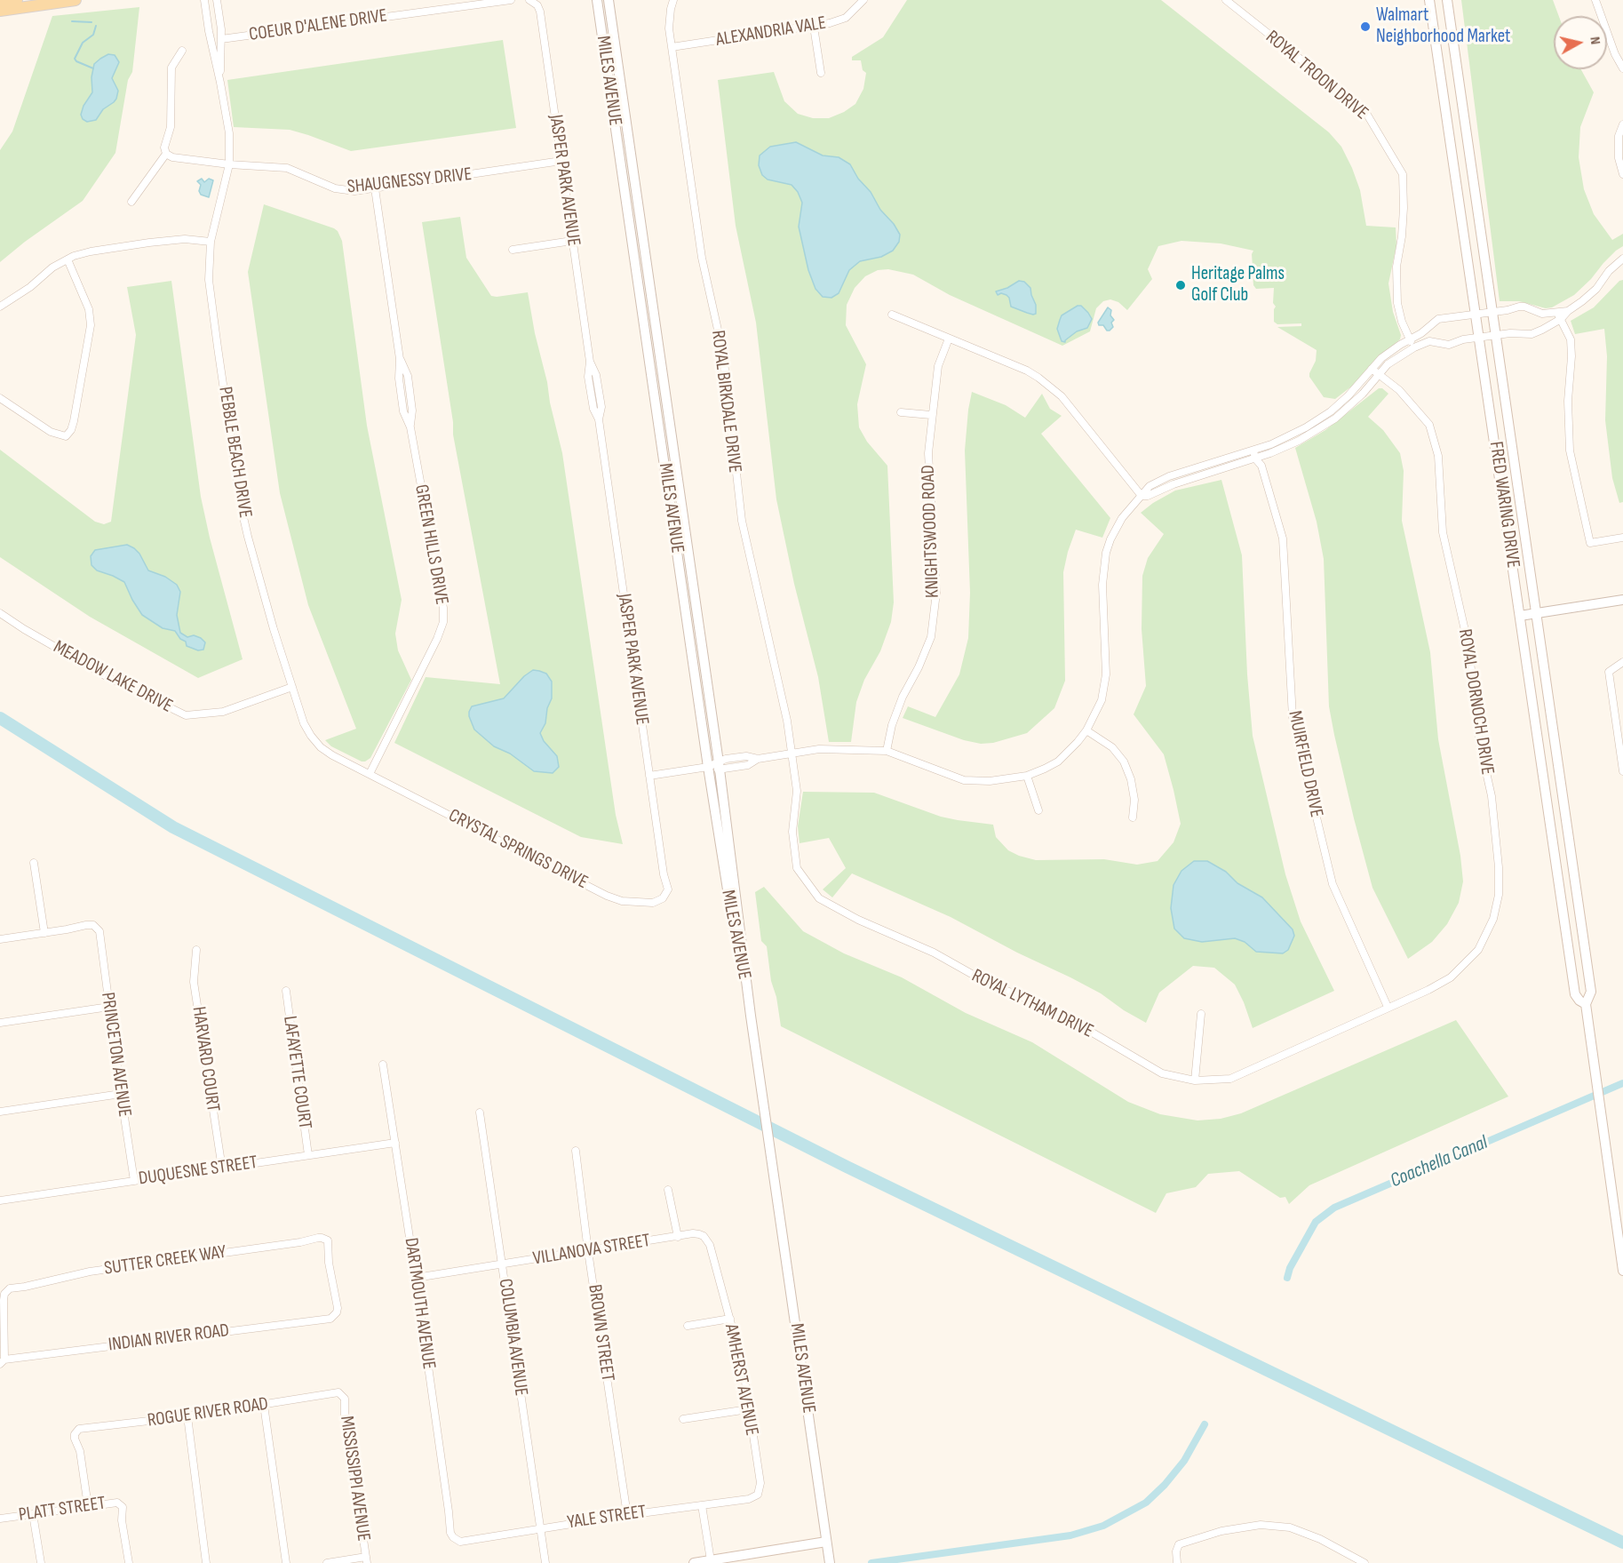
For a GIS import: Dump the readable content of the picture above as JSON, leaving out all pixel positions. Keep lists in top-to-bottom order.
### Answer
{
  "streets": {
    "street": [
      "COEUR D'ALENE DRIVE",
      "ALEXANDRIA VALE",
      "ROYAL TROON DRIVE",
      "MILES AVENUE",
      "JASPER PARK AVENUE",
      "SHAUGNESSY DRIVE",
      "ROYAL BIRKDALE DRIVE",
      "PEBBLE BEACH DRIVE",
      "FRED WARING DRIVE",
      "KNIGHTSWOOD ROAD",
      "GREEN HILLS DRIVE",
      "MEADOW LAKE DRIVE",
      "ROYAL DORNOCH DRIVE",
      "MUIRFIELD DRIVE",
      "CRYSTAL SPRINGS DRIVE",
      "ROYAL LYTHAM DRIVE",
      "PRINCETON AVENUE",
      "HARVARD COURT",
      "LAFAYETTE COURT",
      "DUQUESNE STREET",
      "VILLANOVA STREET",
      "SUTTER CREEK WAY",
      "DARTMOUTH AVENUE",
      "BROWN STREET",
      "COLUMBIA AVENUE",
      "INDIAN RIVER ROAD",
      "AMHERST AVENUE",
      "ROGUE RIVER ROAD",
      "MISSISSIPPI AVENUE",
      "PLATT STREET",
      "YALE STREET"
    ]
  },
  "crossings": [
    ["ALEXANDRIA VALE", "ROYAL BIRKDALE DRIVE"],
    ["JASPER PARK AVENUE", "SHAUGNESSY DRIVE"],
    ["JASPER PARK AVENUE", "CRYSTAL SPRINGS DRIVE"],
    ["SHAUGNESSY DRIVE", "PEBBLE BEACH DRIVE"],
    ["SHAUGNESSY DRIVE", "GREEN HILLS DRIVE"],
    ["ROYAL BIRKDALE DRIVE", "ROYAL LYTHAM DRIVE"],
    ["PEBBLE BEACH DRIVE", "GREEN HILLS DRIVE"],
    ["PEBBLE BEACH DRIVE", "MEADOW LAKE DRIVE"],
    ["PEBBLE BEACH DRIVE", "CRYSTAL SPRINGS DRIVE"],
    ["ROYAL DORNOCH DRIVE", "MUIRFIELD DRIVE"],
    ["ROYAL DORNOCH DRIVE", "ROYAL LYTHAM DRIVE"],
    ["MUIRFIELD DRIVE", "ROYAL LYTHAM DRIVE"],
    ["PRINCETON AVENUE", "DUQUESNE STREET"],
    ["HARVARD COURT", "DUQUESNE STREET"],
    ["LAFAYETTE COURT", "DUQUESNE STREET"],
    ["DUQUESNE STREET", "DARTMOUTH AVENUE"],
    ["VILLANOVA STREET", "DARTMOUTH AVENUE"],
    ["VILLANOVA STREET", "BROWN STREET"],
    ["VILLANOVA STREET", "COLUMBIA AVENUE"],
    ["VILLANOVA STREET", "AMHERST AVENUE"],
    ["SUTTER CREEK WAY", "INDIAN RIVER ROAD"],
    ["DARTMOUTH AVENUE", "YALE STREET"],
    ["BROWN STREET", "YALE STREET"],
    ["COLUMBIA AVENUE", "YALE STREET"],
    ["AMHERST AVENUE", "YALE STREET"],
    ["ROGUE RIVER ROAD", "MISSISSIPPI AVENUE"],
    ["ROGUE RIVER ROAD", "PLATT STREET"]
  ],
  "water": ["Coachella Canal"],
  "places": ["Walmart Neighborhood Market", "Heritage Palms Golf Club"],
  "north": "right"
}
